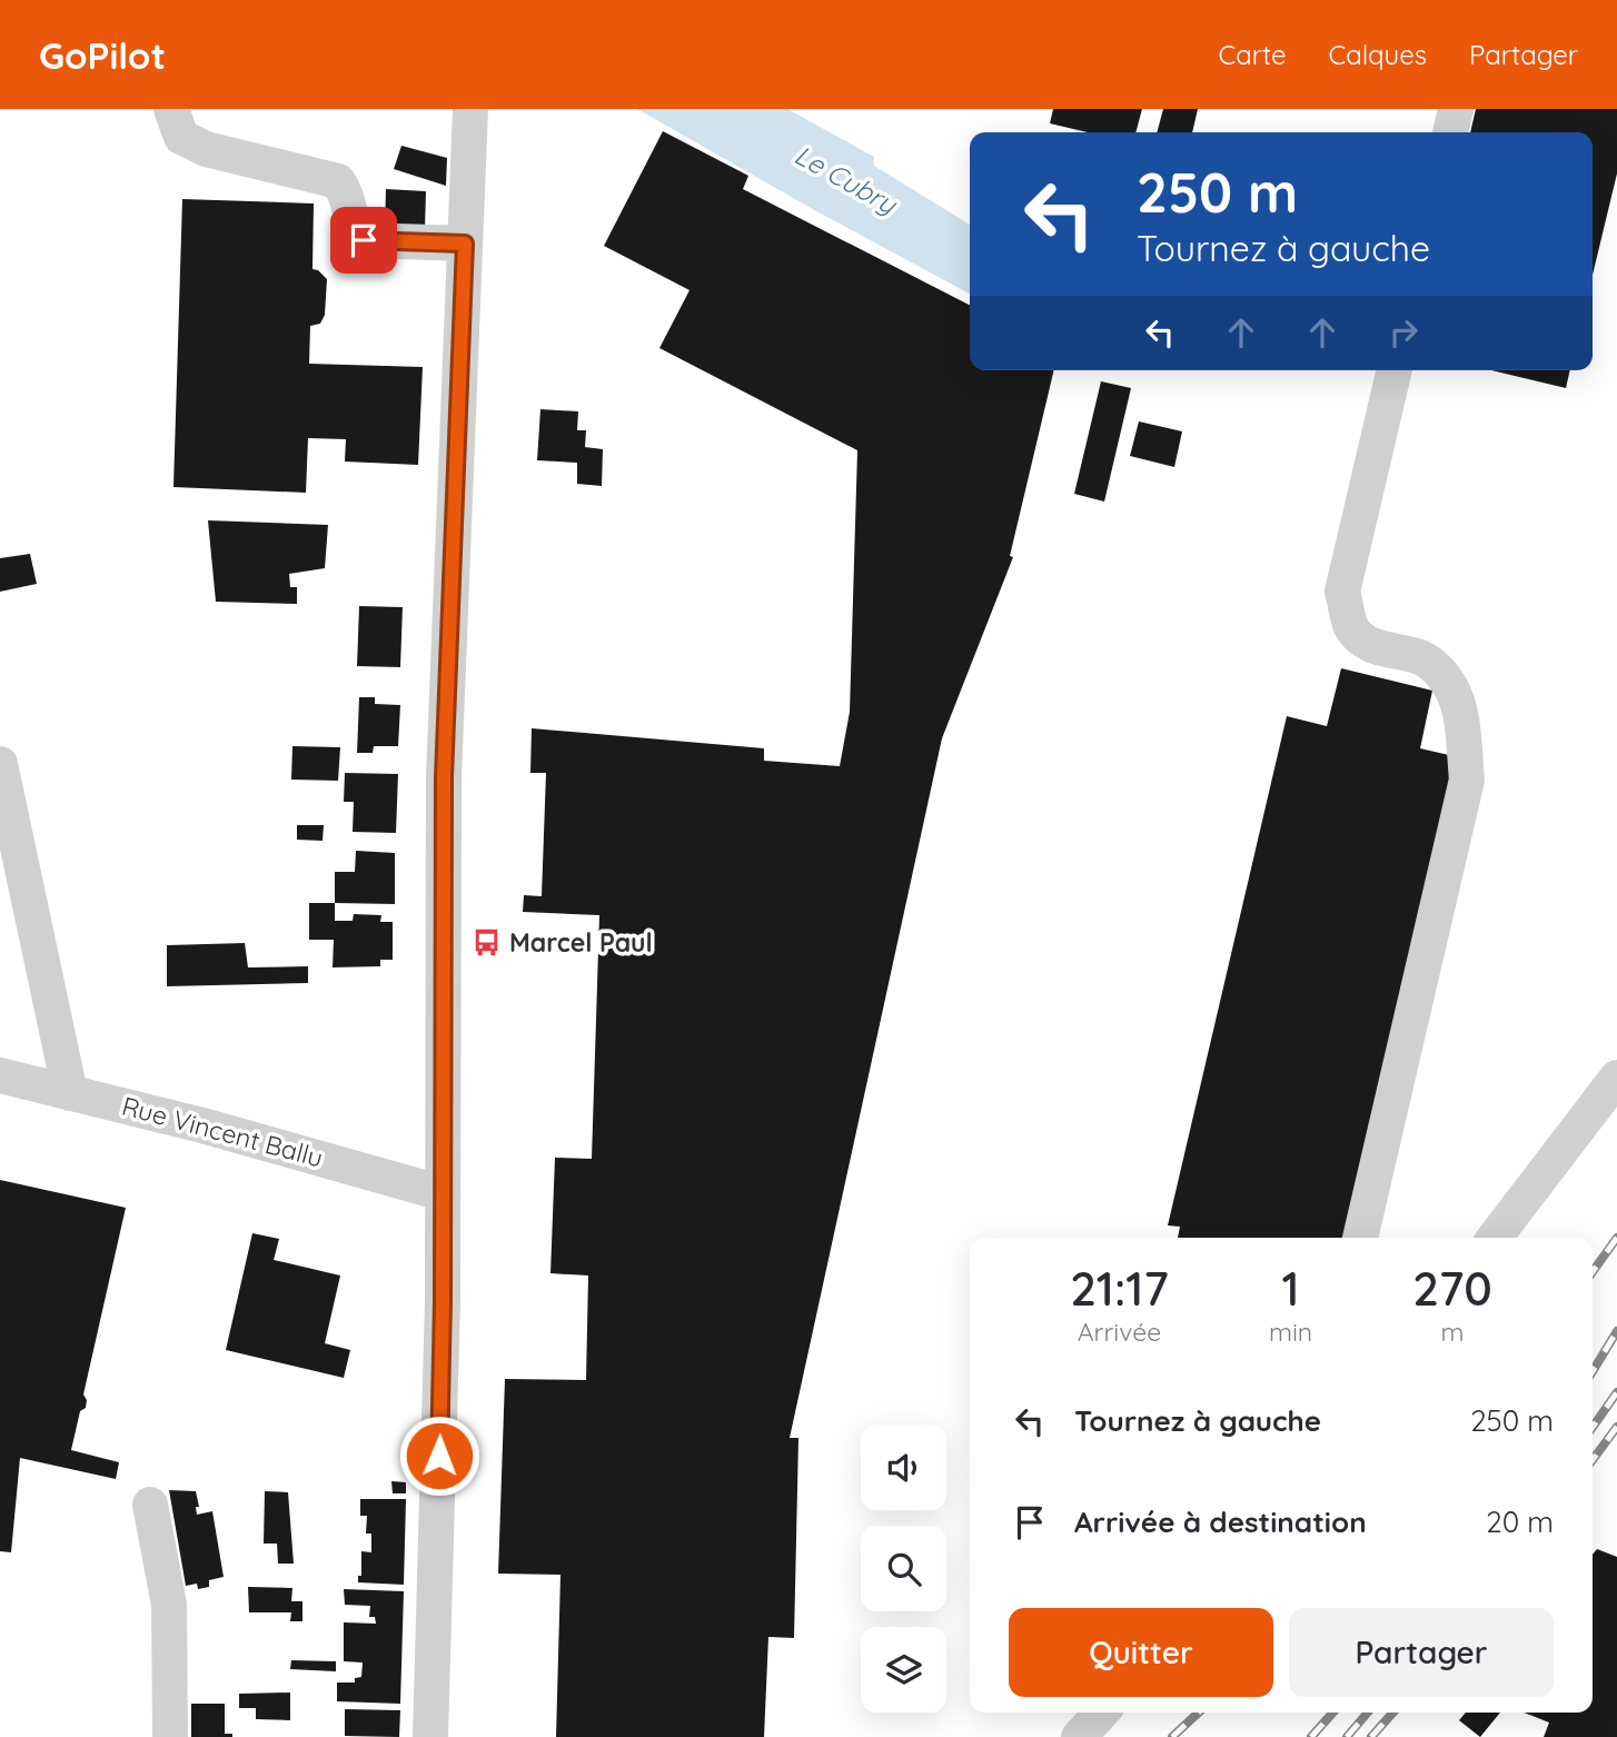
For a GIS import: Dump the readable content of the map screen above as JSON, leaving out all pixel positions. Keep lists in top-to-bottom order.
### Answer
{
  "streets": {
    "street": ["Rue Vincent Ballu"]
  },
  "water": ["Le Cubry"],
  "places": {
    "bus stop": ["Marcel Paul"]
  },
  "page": {
    "header": "GoPilot",
    "nav": ["Carte", "Calques", "Partager"],
    "turn": ["250 m", "Tournez à gauche"],
    "eta": [
      "21:17",
      "Arrivée",
      "1",
      "min",
      "270",
      "m"
    ],
    "list": [
      {
        "name": "Tournez à gauche",
        "value": "250 m"
      },
      {
        "name": "Arrivée à destination",
        "value": "20 m"
      }
    ],
    "buttons": ["Quitter", "Partager"]
  }
}
